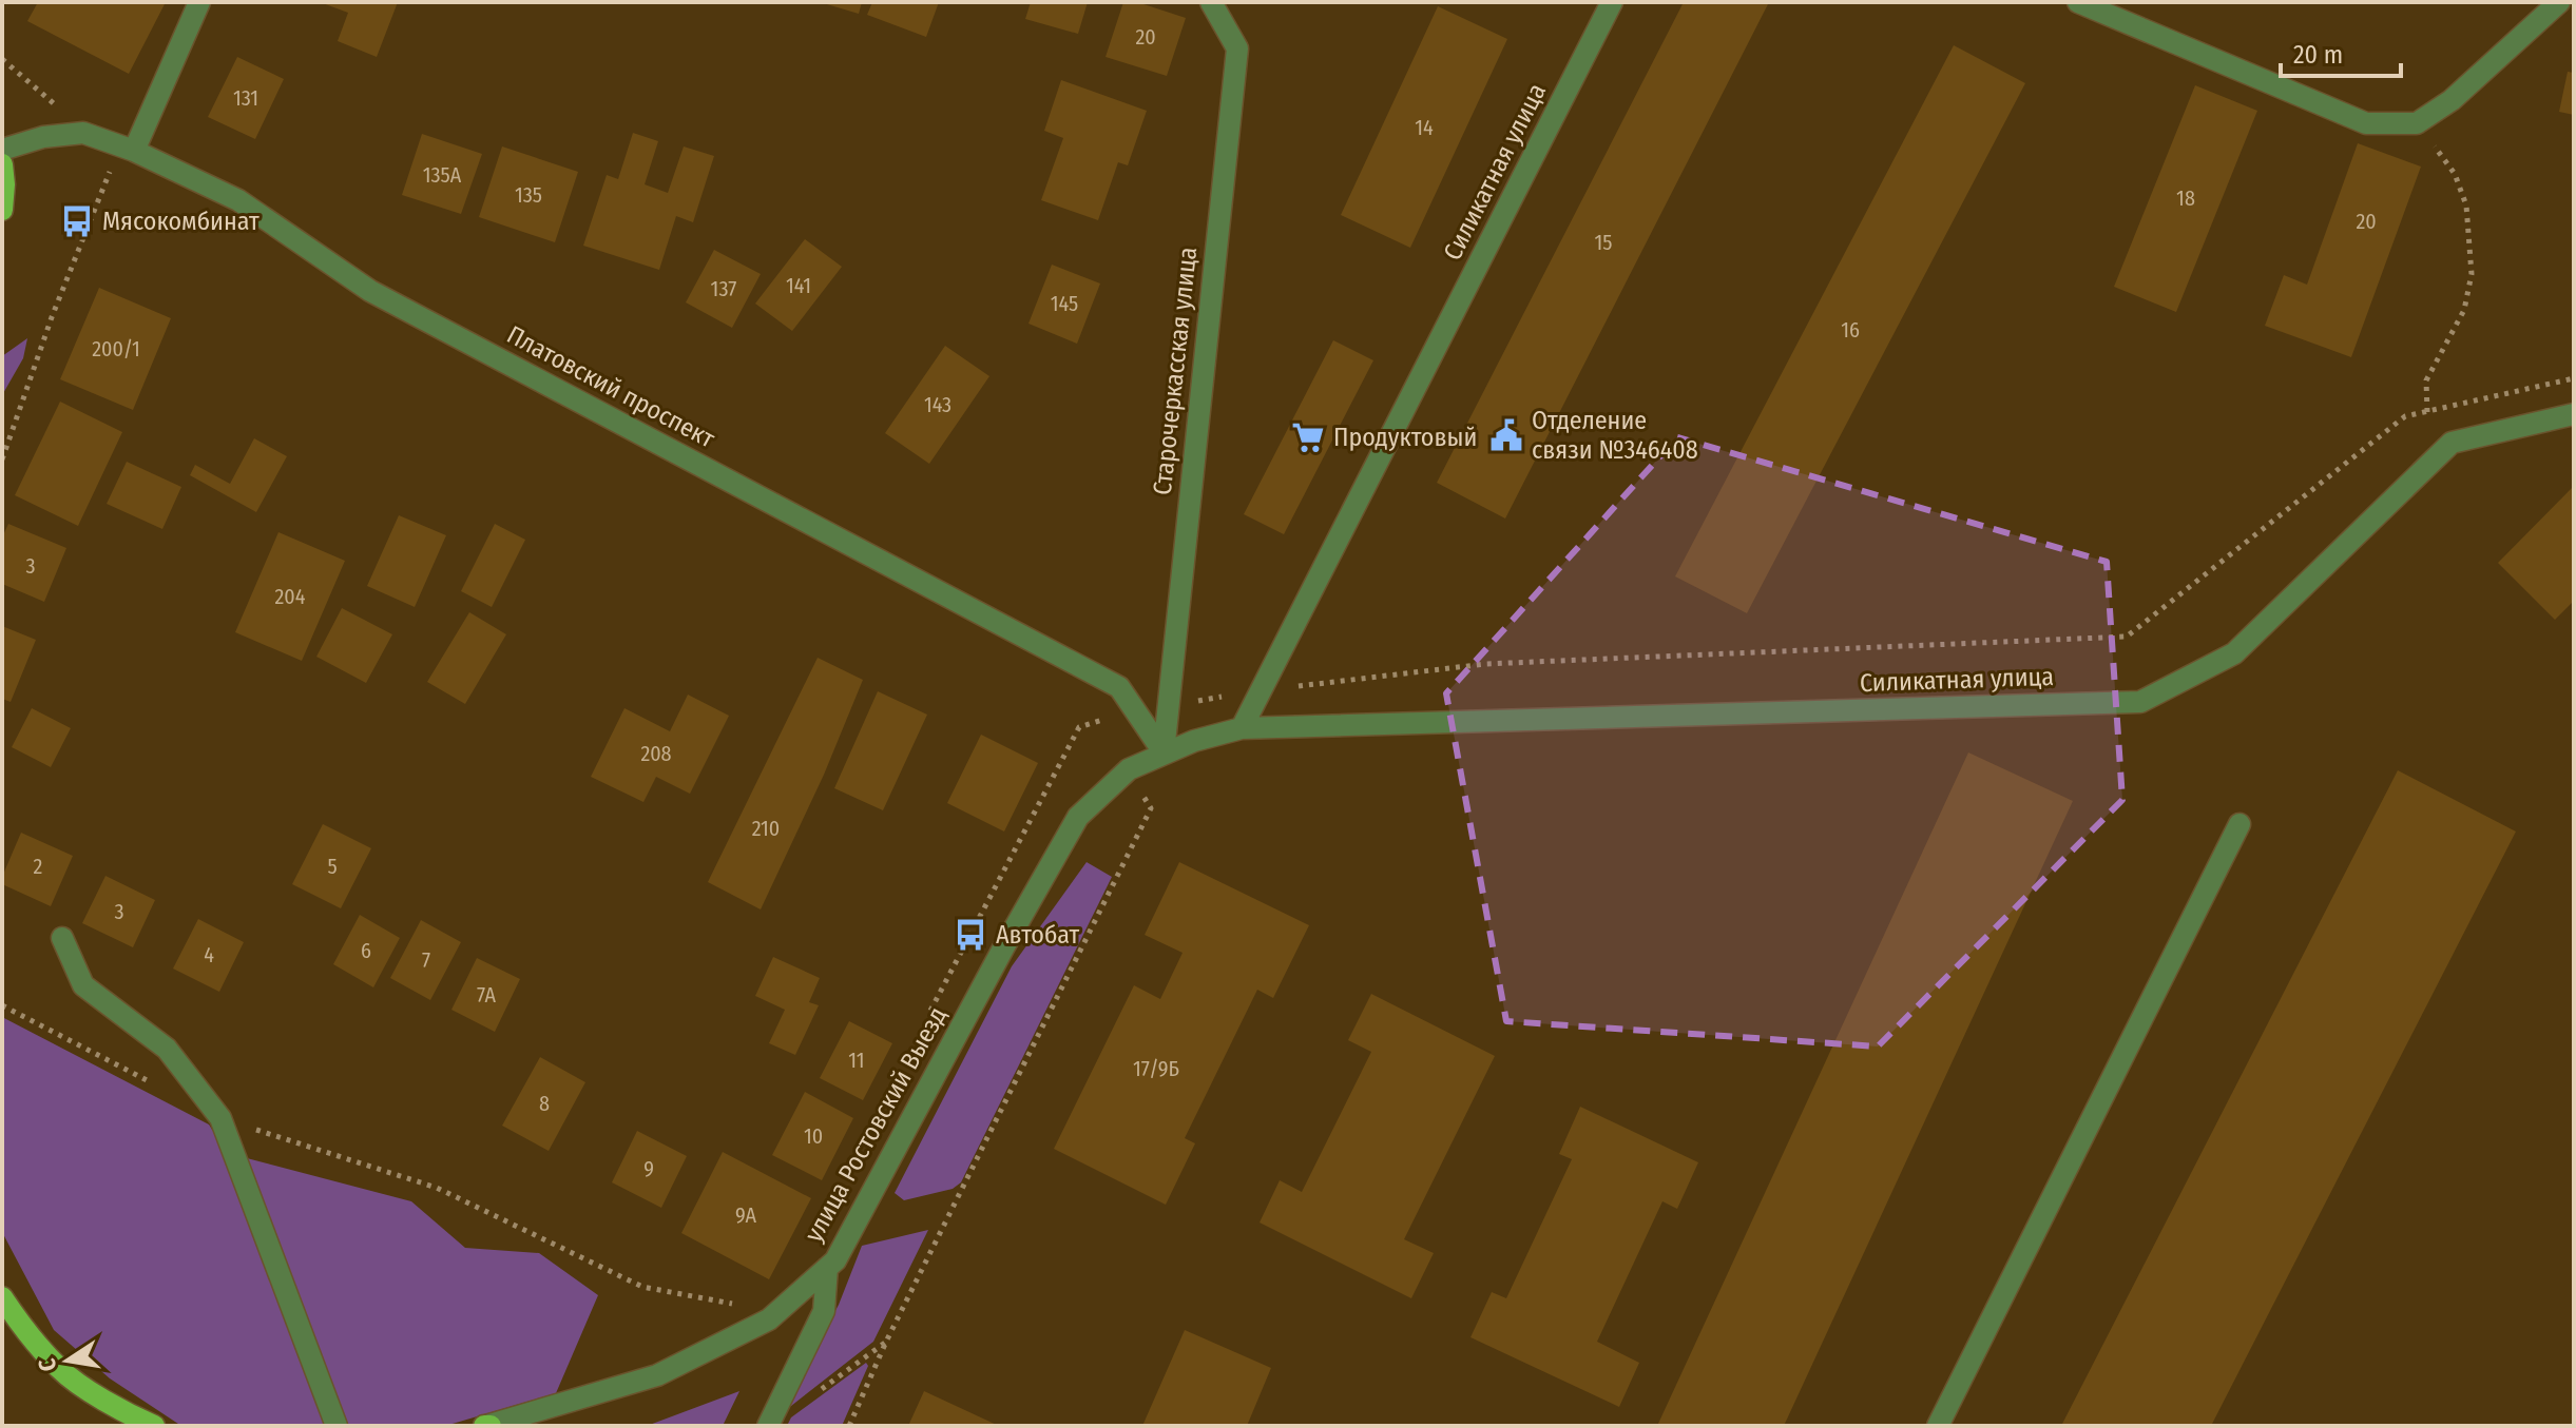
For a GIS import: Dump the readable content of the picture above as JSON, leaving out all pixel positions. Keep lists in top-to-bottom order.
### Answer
{
  "streets": {
    "street": [
      "Силикатная улица",
      "Старочеркасская улица",
      "Платовский проспект",
      "улица Ростовский Выезд"
    ]
  },
  "crossings": [
    ["Силикатная улица", "Старочеркасская улица"],
    ["Силикатная улица", "Платовский проспект"],
    ["Силикатная улица", "улица Ростовский Выезд"],
    ["Старочеркасская улица", "Платовский проспект"],
    ["Старочеркасская улица", "улица Ростовский Выезд"],
    ["Платовский проспект", "улица Ростовский Выезд"]
  ],
  "places": {
    "bus stop": ["Мясокомбинат", "Автобат"],
    "public building": ["Отделение связи №346408"],
    "supermarket": ["Продуктовый"]
  },
  "house_numbers": [
    "20",
    "131",
    "14",
    "135А",
    "135",
    "18",
    "20",
    "15",
    "141",
    "137",
    "145",
    "16",
    "200/1",
    "143",
    "3",
    "204",
    "208",
    "210",
    "2",
    "5",
    "3",
    "6",
    "4",
    "7",
    "7А",
    "11",
    "17/9Б",
    "8",
    "10",
    "9",
    "9А"
  ],
  "scale_bar": "20 m",
  "north": "left"
}
